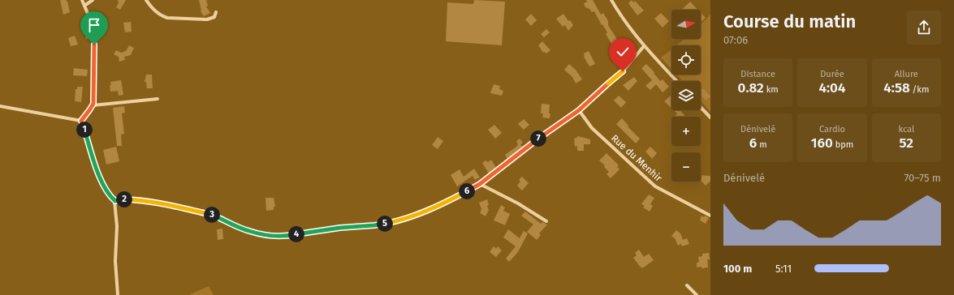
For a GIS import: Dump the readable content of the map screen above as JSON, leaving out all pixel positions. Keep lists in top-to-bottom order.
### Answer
{
  "streets": {
    "street": ["Rue du Menhir"]
  },
  "north": "right",
  "page": {
    "heading": ["Course du matin", "07:06"],
    "map_buttons": ["+", "−"],
    "stats": [
      ["Distance", "0.82 km"],
      ["Durée", "4:04"],
      ["Allure", "4:58 /km"],
      ["Dénivelé", "6 m"],
      ["Cardio", "160 bpm"],
      ["kcal", "52"]
    ],
    "pins": [
      "1",
      "7",
      "6",
      "2",
      "3",
      "5",
      "4"
    ],
    "chart": ["Dénivelé", "70–75 m"],
    "list": [
      {
        "name": "100 m",
        "note": "5:11"
      }
    ]
  }
}
